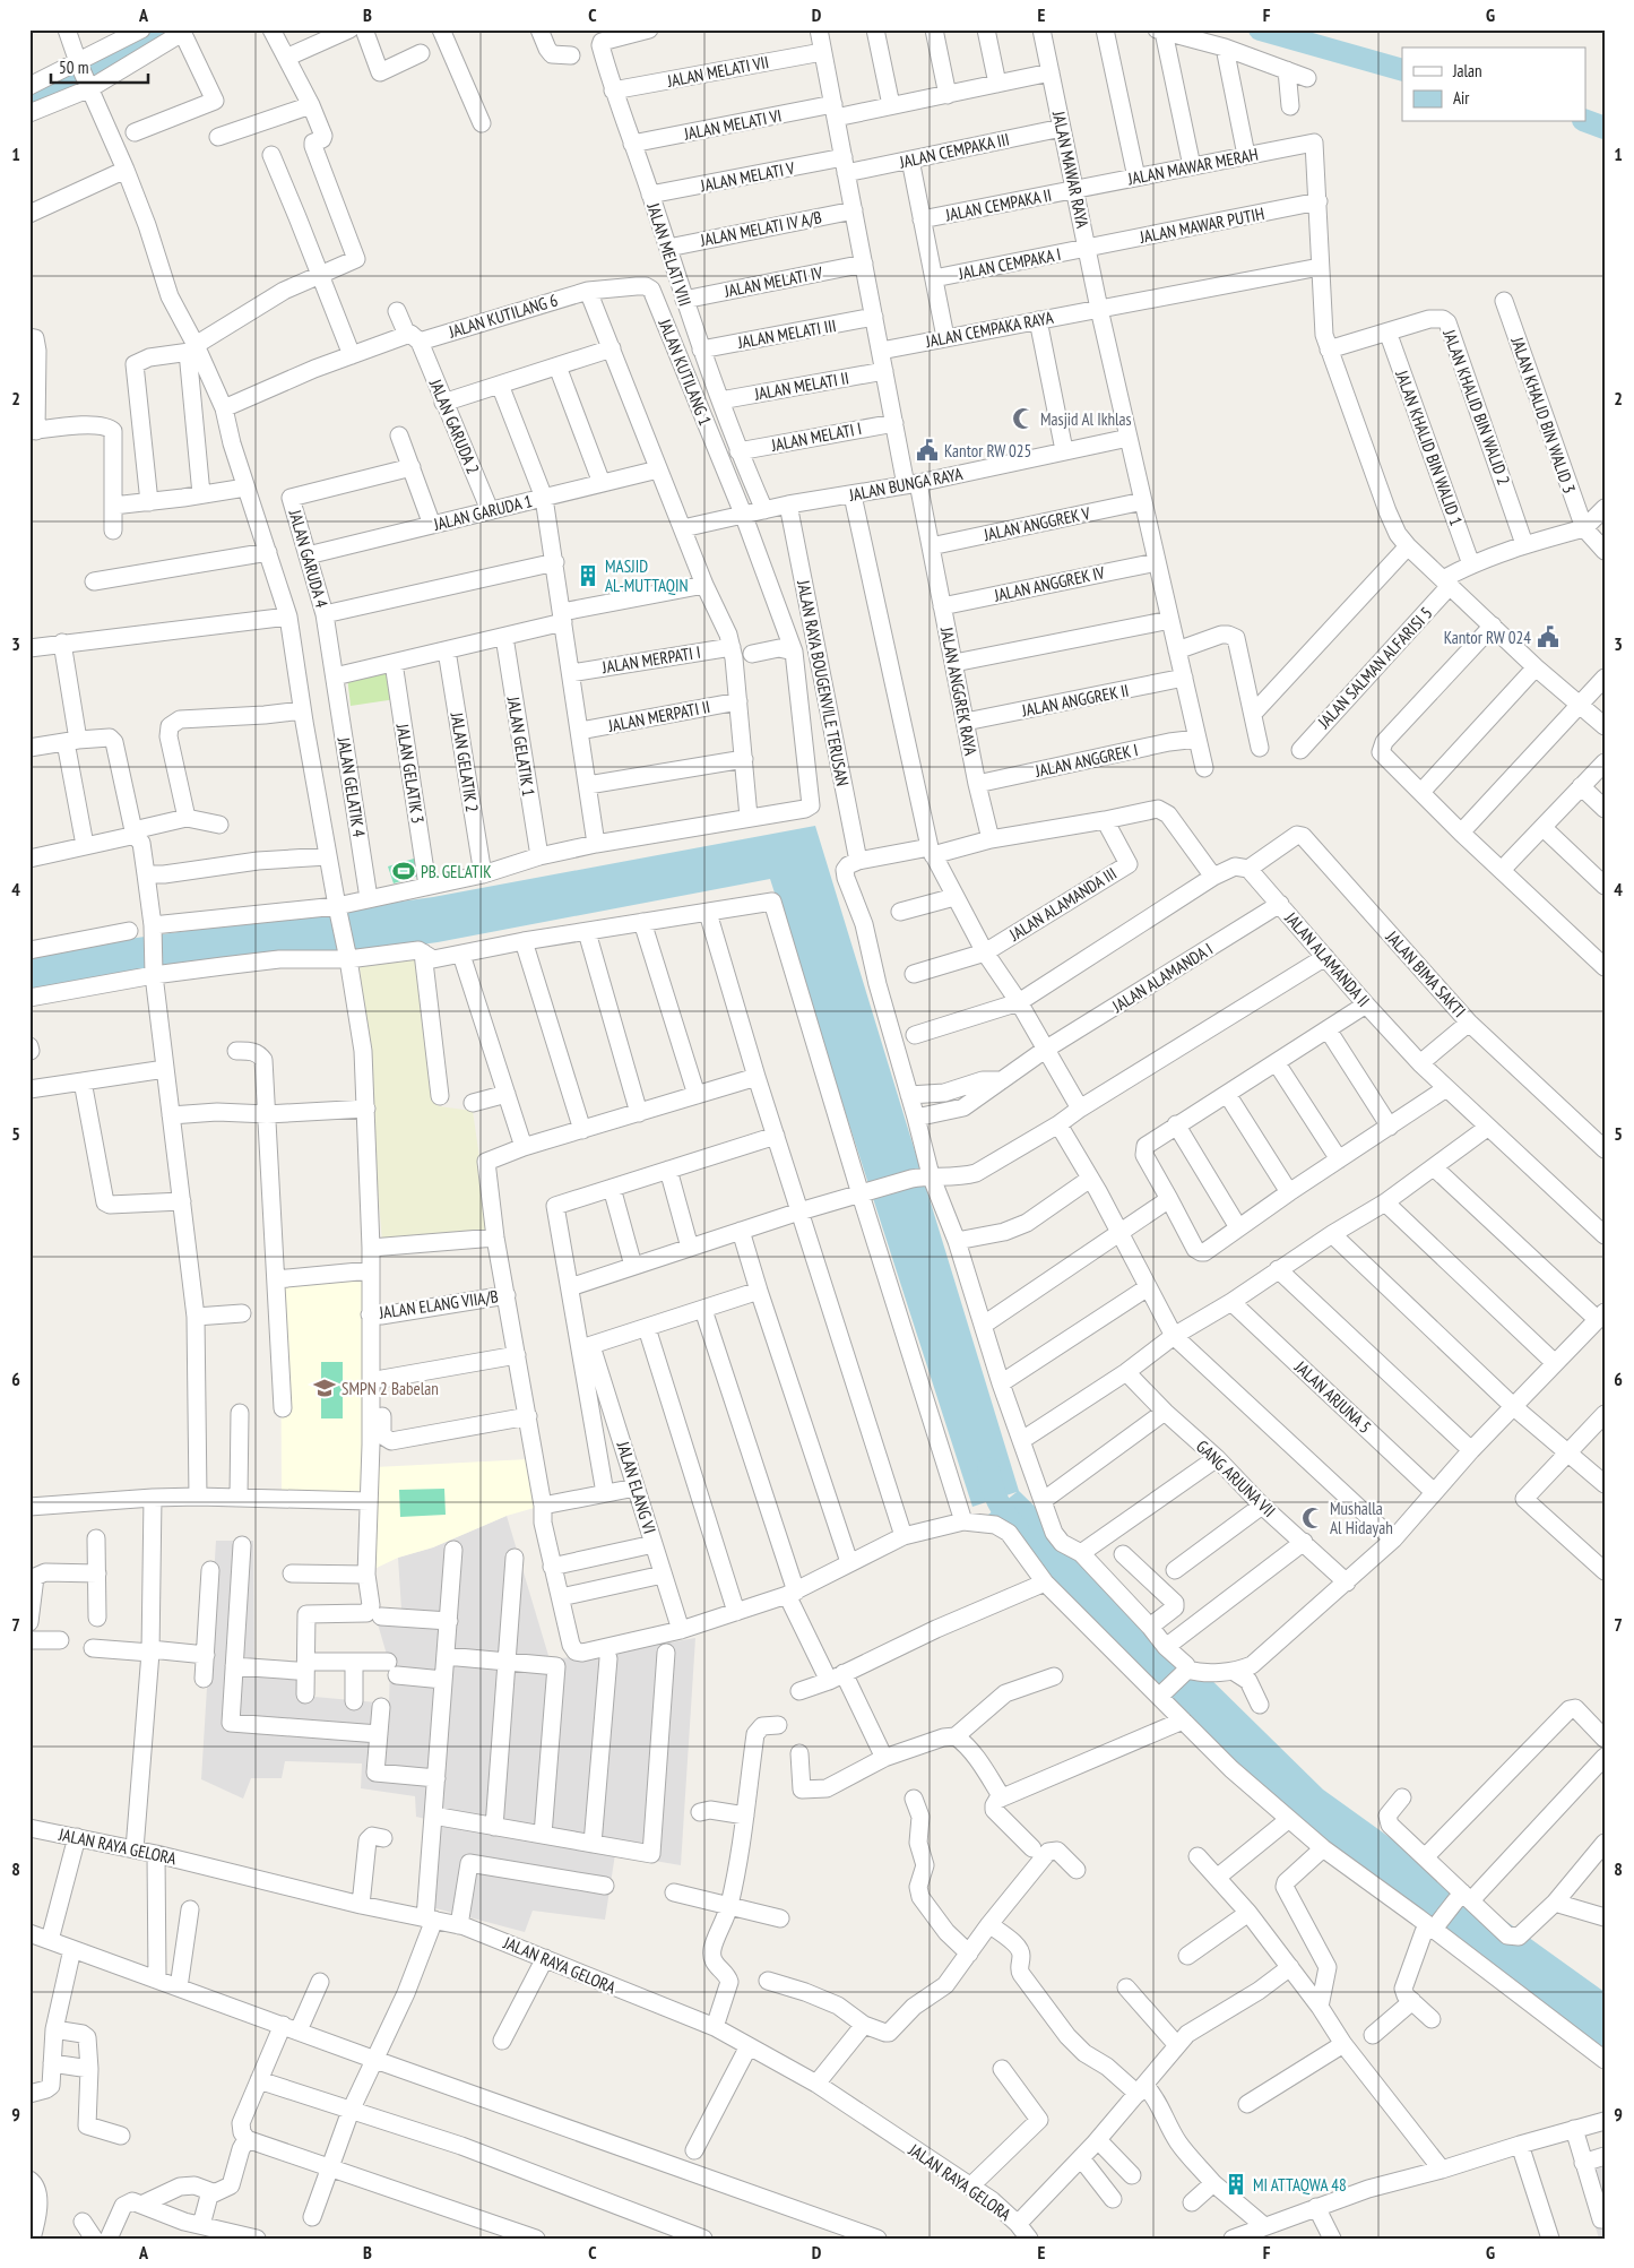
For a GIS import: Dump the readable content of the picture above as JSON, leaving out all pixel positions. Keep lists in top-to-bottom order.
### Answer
{
  "streets": {
    "street": [
      "JALAN MELATI VII",
      "JALAN MELATI VI",
      "JALAN CEMPAKA III",
      "JALAN MAWAR MERAH",
      "JALAN MAWAR RAYA",
      "JALAN MELATI V",
      "JALAN CEMPAKA II",
      "JALAN MAWAR PUTIH",
      "JALAN MELATI IV A/B",
      "JALAN MELATI VIII",
      "JALAN CEMPAKA I",
      "JALAN MELATI IV",
      "JALAN KUTILANG 6",
      "JALAN CEMPAKA RAYA",
      "JALAN MELATI III",
      "JALAN KUTILANG 1",
      "JALAN MELATI II",
      "JALAN KHALID BIN WALID 2",
      "JALAN KHALID BIN WALID 3",
      "JALAN GARUDA 2",
      "JALAN MELATI I",
      "JALAN KHALID BIN WALID 1",
      "JALAN BUNGA RAYA",
      "JALAN GARUDA 1",
      "JALAN ANGGREK V",
      "JALAN GARUDA 4",
      "JALAN ANGGREK IV",
      "JALAN MERPATI I",
      "JALAN SALMAN ALFARISI 5",
      "JALAN RAYA BOUGENVILE TERUSAN",
      "JALAN ANGGREK RAYA",
      "JALAN ANGGREK II",
      "JALAN MERPATI II",
      "JALAN GELATIK 1",
      "JALAN ANGGREK I",
      "JALAN GELATIK 2",
      "JALAN GELATIK 3",
      "JALAN GELATIK 4",
      "JALAN ALAMANDA III",
      "JALAN ALAMANDA II",
      "JALAN BIMA SAKTI",
      "JALAN ALAMANDA I",
      "JALAN ELANG VIIA/B",
      "JALAN ARJUNA 5",
      "GANG ARJUNA VII",
      "JALAN ELANG VI",
      "JALAN RAYA GELORA"
    ]
  },
  "crossings": [
    ["JALAN MELATI VII", "JALAN MELATI VIII"],
    ["JALAN MELATI VII", "JALAN ANGGREK RAYA"],
    ["JALAN MELATI VI", "JALAN MAWAR RAYA"],
    ["JALAN MELATI VI", "JALAN MELATI VIII"],
    ["JALAN MELATI VI", "JALAN ANGGREK RAYA"],
    ["JALAN CEMPAKA III", "JALAN MAWAR RAYA"],
    ["JALAN CEMPAKA III", "JALAN MELATI V"],
    ["JALAN CEMPAKA III", "JALAN ANGGREK RAYA"],
    ["JALAN MAWAR MERAH", "JALAN MAWAR RAYA"],
    ["JALAN MAWAR MERAH", "JALAN CEMPAKA II"],
    ["JALAN MAWAR MERAH", "JALAN MAWAR PUTIH"],
    ["JALAN MAWAR RAYA", "JALAN CEMPAKA II"],
    ["JALAN MAWAR RAYA", "JALAN MAWAR PUTIH"],
    ["JALAN MAWAR RAYA", "JALAN CEMPAKA I"],
    ["JALAN MAWAR RAYA", "JALAN CEMPAKA RAYA"],
    ["JALAN MAWAR RAYA", "JALAN BUNGA RAYA"],
    ["JALAN MAWAR RAYA", "JALAN ANGGREK V"],
    ["JALAN MAWAR RAYA", "JALAN ANGGREK IV"],
    ["JALAN MAWAR RAYA", "JALAN ANGGREK II"],
    ["JALAN MAWAR RAYA", "JALAN ANGGREK I"],
    ["JALAN MELATI V", "JALAN MELATI VIII"],
    ["JALAN MELATI V", "JALAN ANGGREK RAYA"],
    ["JALAN MAWAR PUTIH", "JALAN CEMPAKA I"],
    ["JALAN MELATI IV A/B", "JALAN MELATI VIII"],
    ["JALAN MELATI IV A/B", "JALAN ANGGREK RAYA"],
    ["JALAN MELATI VIII", "JALAN MELATI IV"],
    ["JALAN MELATI VIII", "JALAN MELATI III"],
    ["JALAN MELATI VIII", "JALAN MELATI II"],
    ["JALAN MELATI VIII", "JALAN MELATI I"],
    ["JALAN MELATI VIII", "JALAN BUNGA RAYA"],
    ["JALAN MELATI IV", "JALAN ANGGREK RAYA"],
    ["JALAN KUTILANG 6", "JALAN KUTILANG 1"],
    ["JALAN KUTILANG 6", "JALAN GARUDA 2"],
    ["JALAN CEMPAKA RAYA", "JALAN ANGGREK RAYA"],
    ["JALAN MELATI III", "JALAN ANGGREK RAYA"],
    ["JALAN KUTILANG 1", "JALAN BUNGA RAYA"],
    ["JALAN MELATI II", "JALAN ANGGREK RAYA"],
    ["JALAN KHALID BIN WALID 2", "JALAN KHALID BIN WALID 1"],
    ["JALAN GARUDA 2", "JALAN GARUDA 1"],
    ["JALAN MELATI I", "JALAN ANGGREK RAYA"],
    ["JALAN BUNGA RAYA", "JALAN RAYA BOUGENVILE TERUSAN"],
    ["JALAN BUNGA RAYA", "JALAN ANGGREK RAYA"],
    ["JALAN GARUDA 1", "JALAN GARUDA 4"],
    ["JALAN ANGGREK V", "JALAN ANGGREK RAYA"],
    ["JALAN GARUDA 4", "JALAN GELATIK 4"],
    ["JALAN ANGGREK IV", "JALAN ANGGREK RAYA"],
    ["JALAN ANGGREK RAYA", "JALAN ANGGREK II"],
    ["JALAN ANGGREK RAYA", "JALAN ANGGREK I"],
    ["JALAN ALAMANDA II", "JALAN BIMA SAKTI"],
    ["JALAN ALAMANDA II", "JALAN ALAMANDA I"]
  ],
  "places": {
    "mosque": ["Masjid Al Ikhlas", "Mushalla Al Hidayah"],
    "public building": ["Kantor RW 025", "Kantor RW 024"],
    "building": ["MASJID AL-MUTTAQIN", "MI ATTAQWA 48"],
    "sports": ["PB. GELATIK"],
    "school or university": ["SMPN 2 Babelan"]
  },
  "legend": ["Jalan", "Air"],
  "scale_bar": "50 m",
  "grid": {
    "columns": [
      "A",
      "B",
      "C",
      "D",
      "E",
      "F",
      "G"
    ],
    "rows": [
      "1",
      "2",
      "3",
      "4",
      "5",
      "6",
      "7",
      "8",
      "9"
    ]
  }
}
